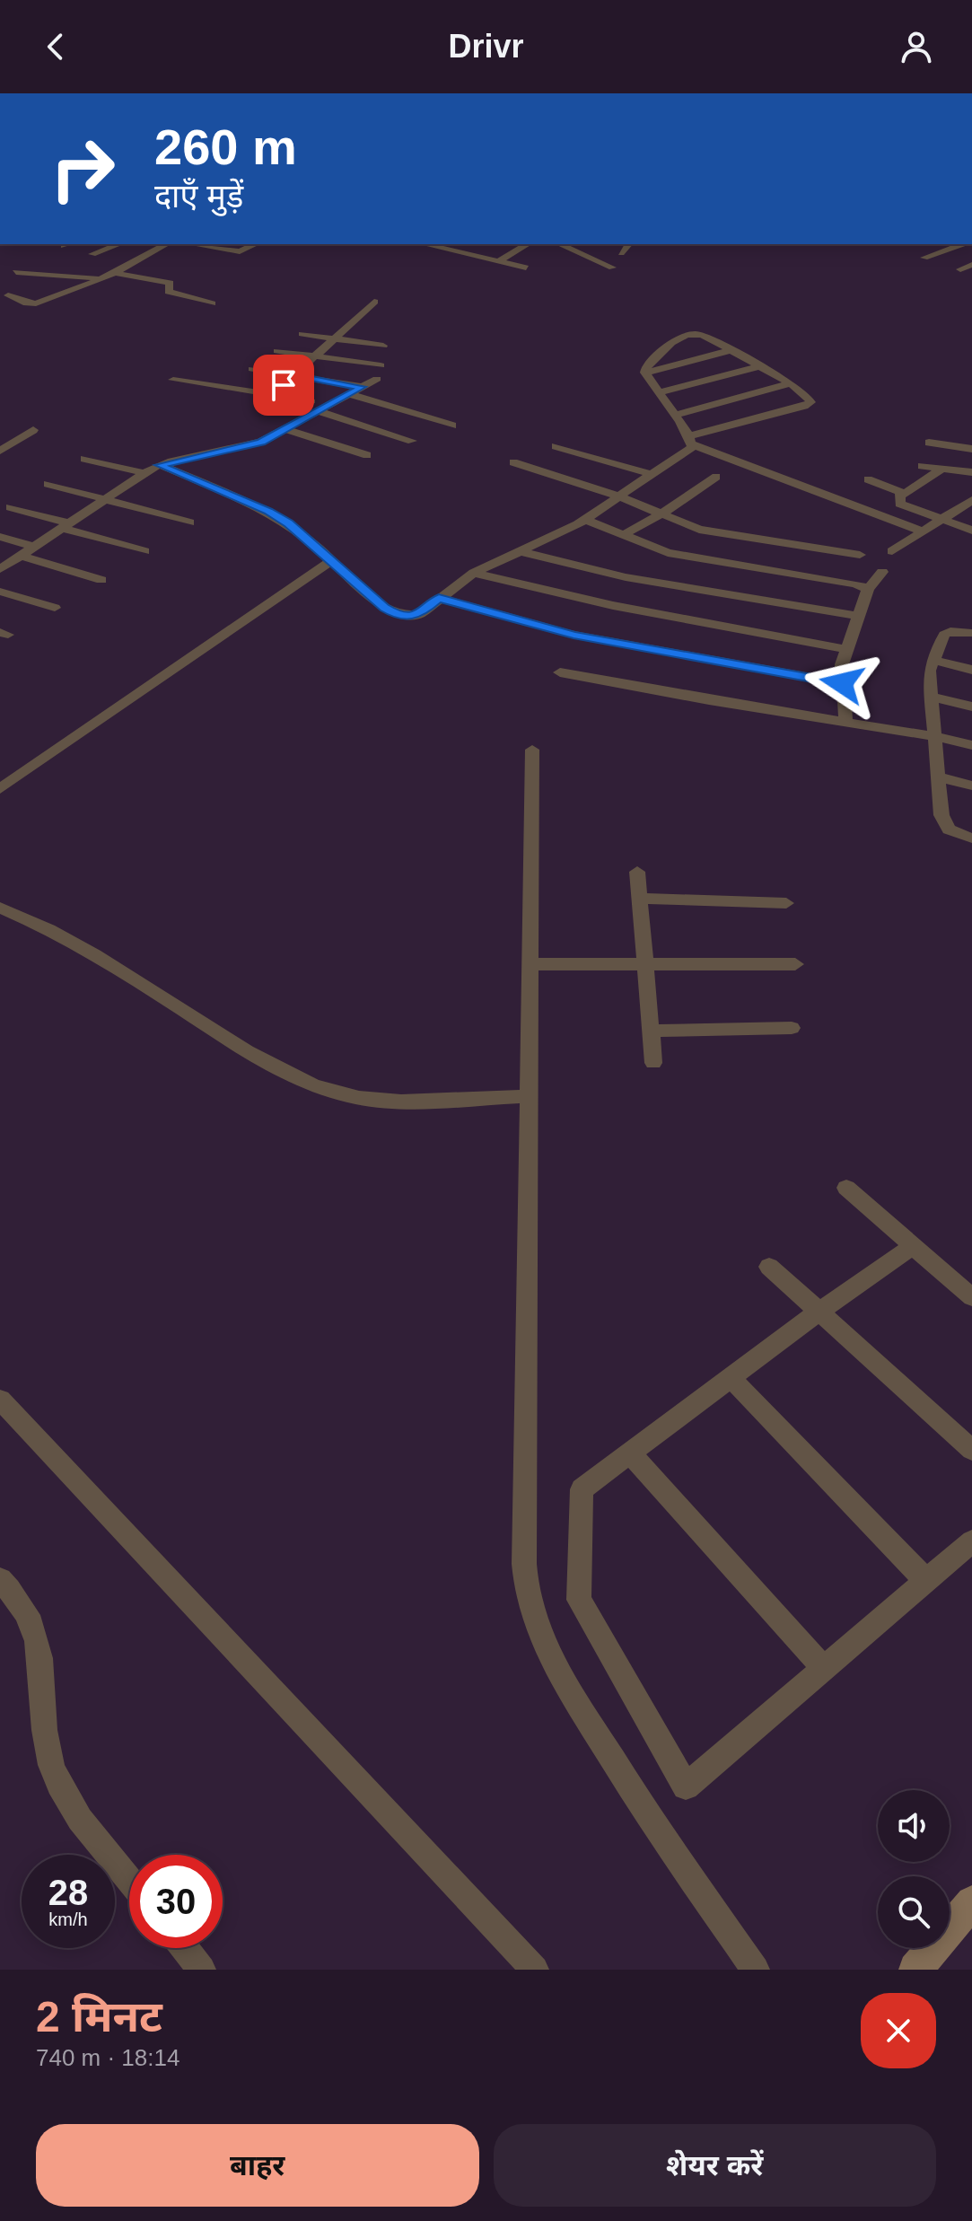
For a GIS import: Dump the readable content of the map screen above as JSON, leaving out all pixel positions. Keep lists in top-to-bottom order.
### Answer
{
  "page": {
    "header": "Drivr",
    "turn": ["260 m", "दाएँ मुड़ें"],
    "speed": "28 km/h",
    "limit": "30",
    "heading": ["2 मिनट", "740 m · 18:14"],
    "buttons": ["बाहर", "शेयर करें"]
  }
}
